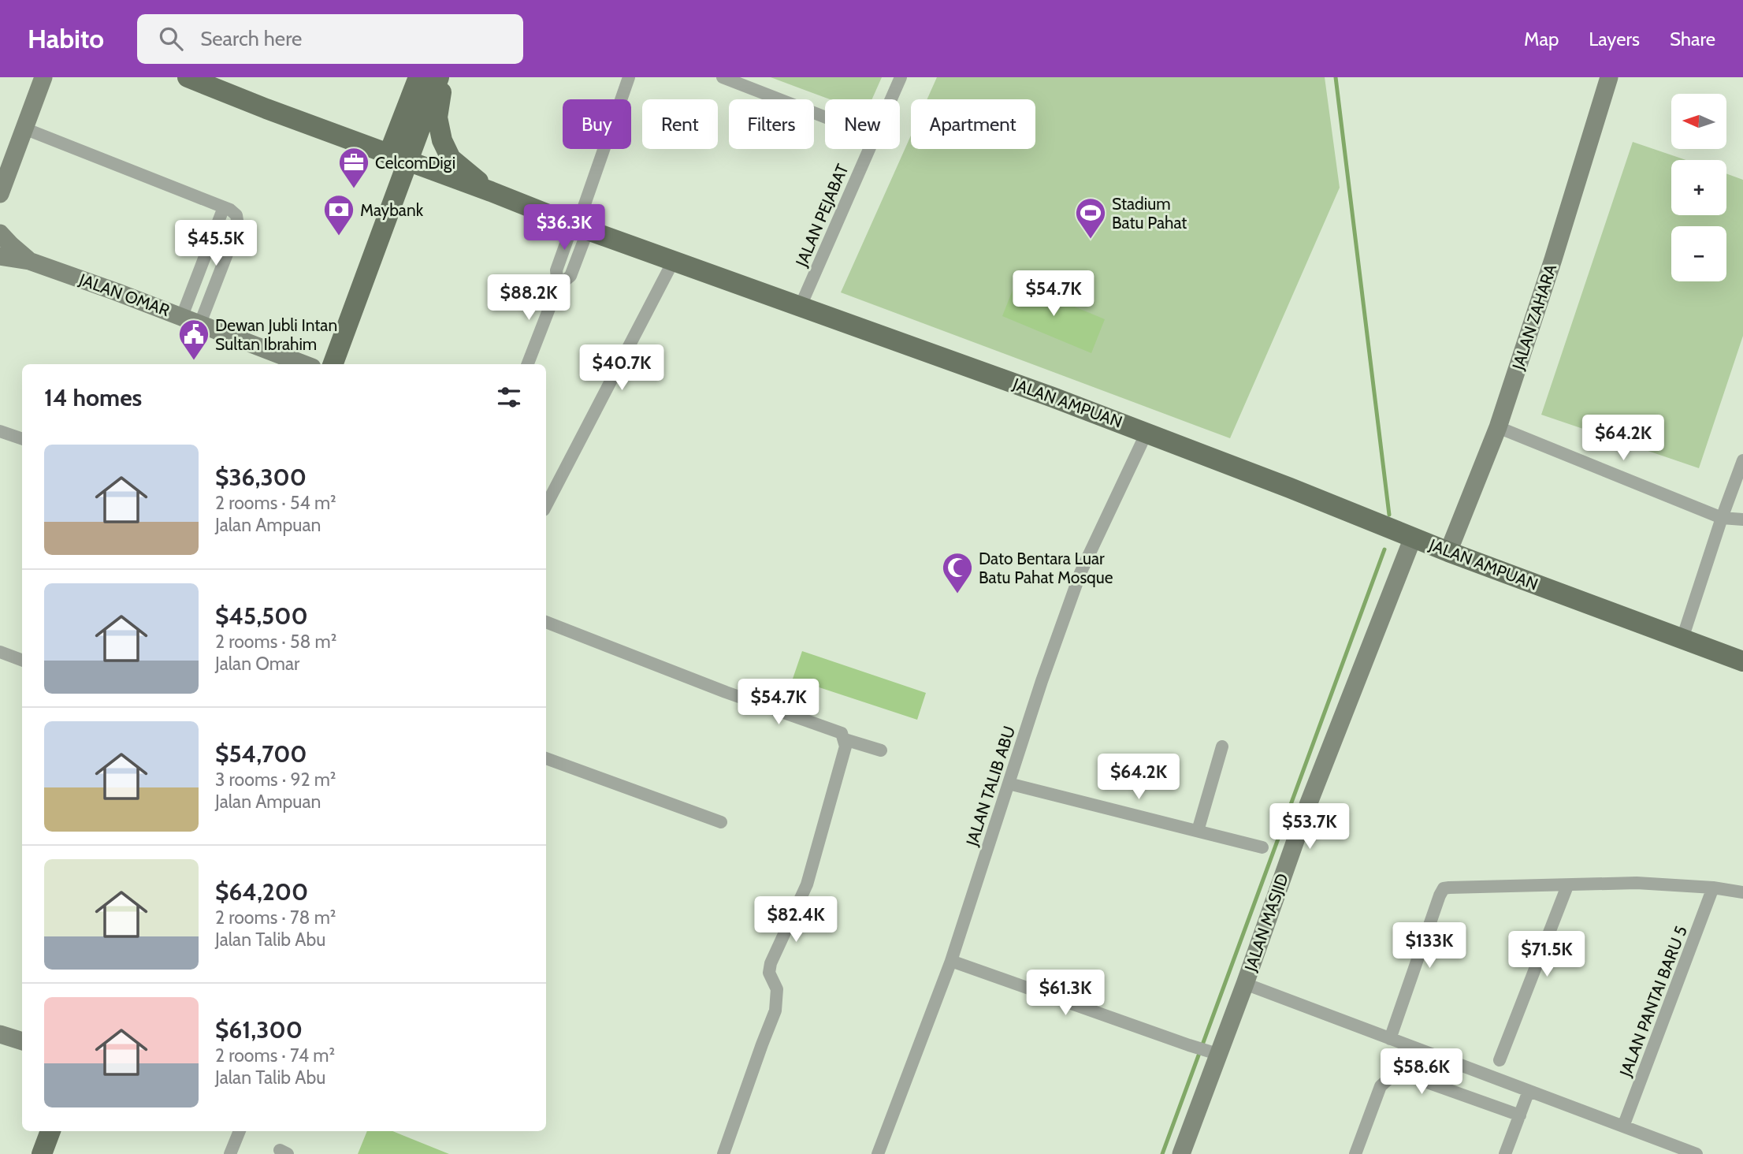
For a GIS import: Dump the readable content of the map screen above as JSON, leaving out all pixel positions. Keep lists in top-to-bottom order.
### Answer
{
  "streets": {
    "main road": ["JALAN AMPUAN"],
    "street": [
      "JALAN PEJABAT",
      "JALAN OMAR",
      "JALAN ZAHARA",
      "JALAN TALIB ABU",
      "JALAN MASJID",
      "JALAN PANTAI BARU 5"
    ]
  },
  "crossings": [
    ["JALAN PEJABAT", "JALAN AMPUAN"],
    ["JALAN ZAHARA", "JALAN AMPUAN"],
    ["JALAN AMPUAN", "JALAN TALIB ABU"],
    ["JALAN AMPUAN", "JALAN MASJID"]
  ],
  "places": {
    "office": ["CelcomDigi"],
    "bank": ["Maybank"],
    "sports": ["Stadium Batu Pahat"],
    "public building": ["Dewan Jubli Intan Sultan Ibrahim"],
    "mosque": ["Dato Bentara Luar Batu Pahat Mosque"]
  },
  "north": "left",
  "page": {
    "header": "Habito",
    "search": "Search here",
    "nav": ["Map", "Layers", "Share"],
    "map_buttons": ["+", "−"],
    "chip": [
      "Buy",
      "Rent",
      "Filters",
      "New",
      "Apartment"
    ],
    "price": [
      "$36.3K",
      "$45.5K",
      "$54.7K",
      "$88.2K",
      "$40.7K",
      "$64.2K",
      "$54.7K",
      "$64.2K",
      "$53.7K",
      "$82.4K",
      "$133K",
      "$71.5K",
      "$61.3K",
      "$58.6K"
    ],
    "heading": "14 homes",
    "list": [
      {
        "name": "$36,300",
        "note": "2 rooms · 54 m² · Jalan Ampuan"
      },
      {
        "name": "$45,500",
        "note": "2 rooms · 58 m² · Jalan Omar"
      },
      {
        "name": "$54,700",
        "note": "3 rooms · 92 m² · Jalan Ampuan"
      },
      {
        "name": "$64,200",
        "note": "2 rooms · 78 m² · Jalan Talib Abu"
      },
      {
        "name": "$61,300",
        "note": "2 rooms · 74 m² · Jalan Talib Abu"
      }
    ]
  }
}
